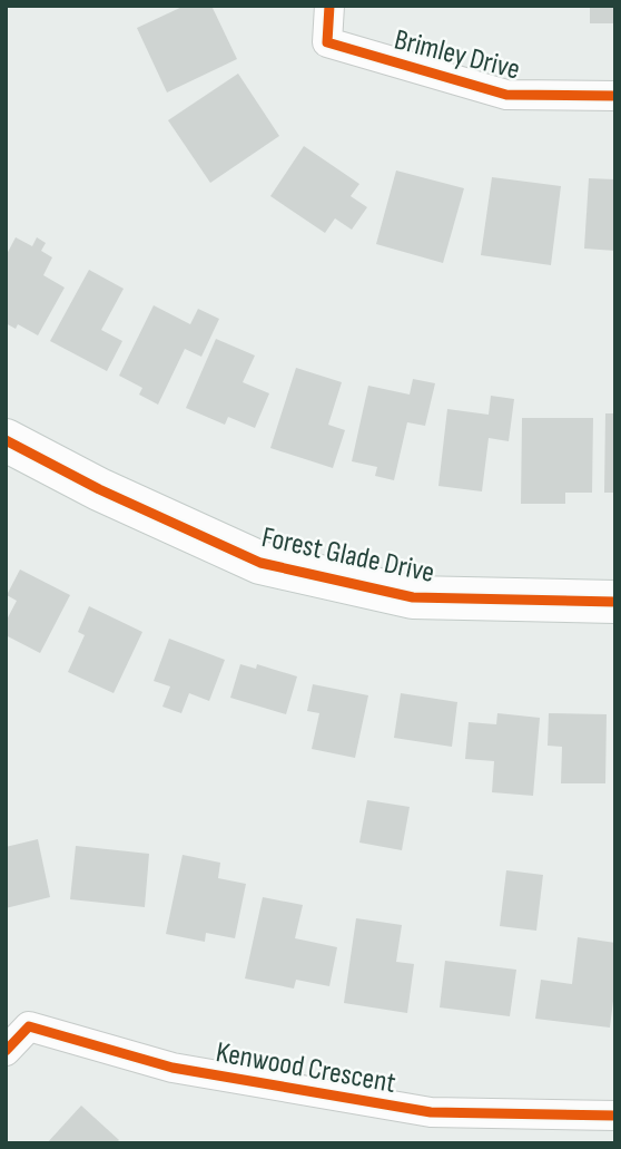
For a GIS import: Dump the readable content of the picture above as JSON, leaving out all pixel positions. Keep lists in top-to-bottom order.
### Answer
{
  "streets": {
    "street": ["Brimley Drive", "Forest Glade Drive", "Kenwood Crescent"]
  }
}
